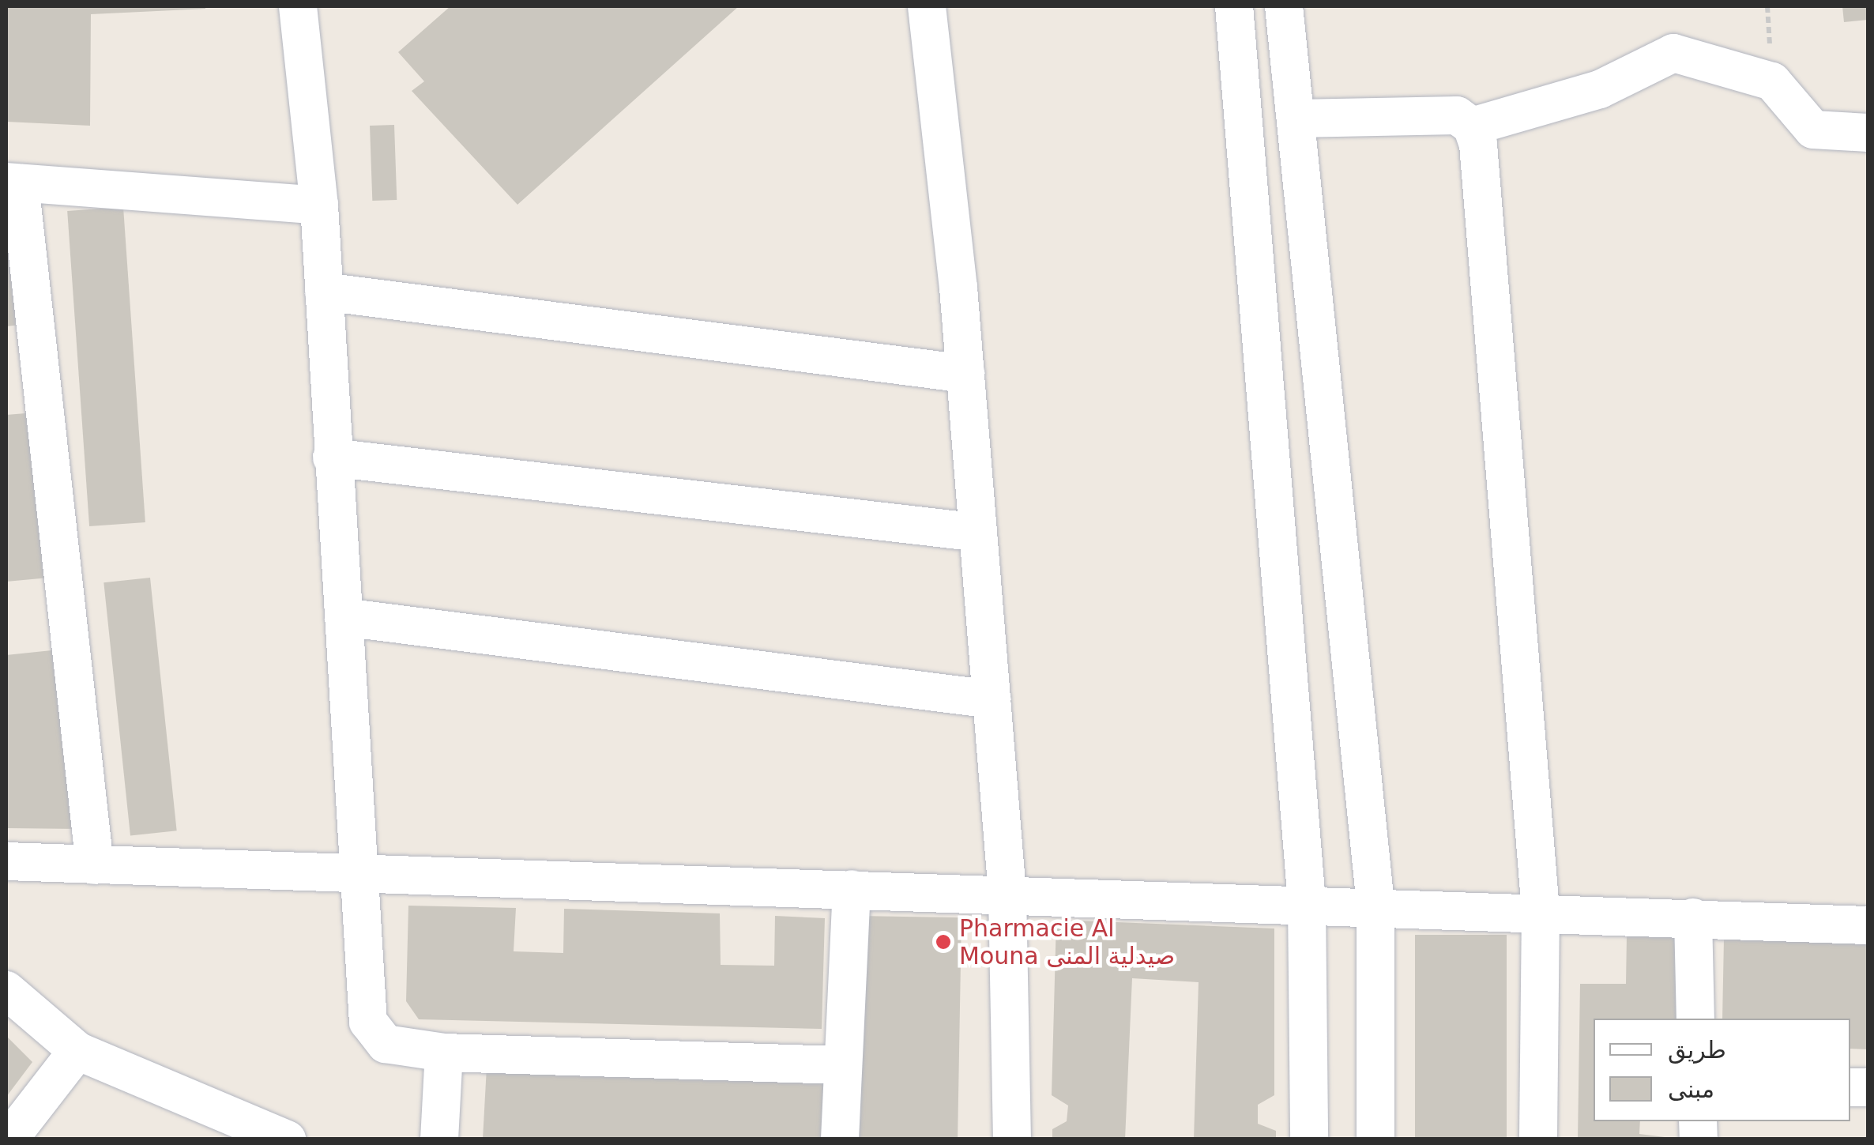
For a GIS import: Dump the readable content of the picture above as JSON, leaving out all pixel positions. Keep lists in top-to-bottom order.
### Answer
{
  "places": ["Pharmacie Al Mouna صيدلية المنى"],
  "legend": ["طريق", "مبنى"]
}
